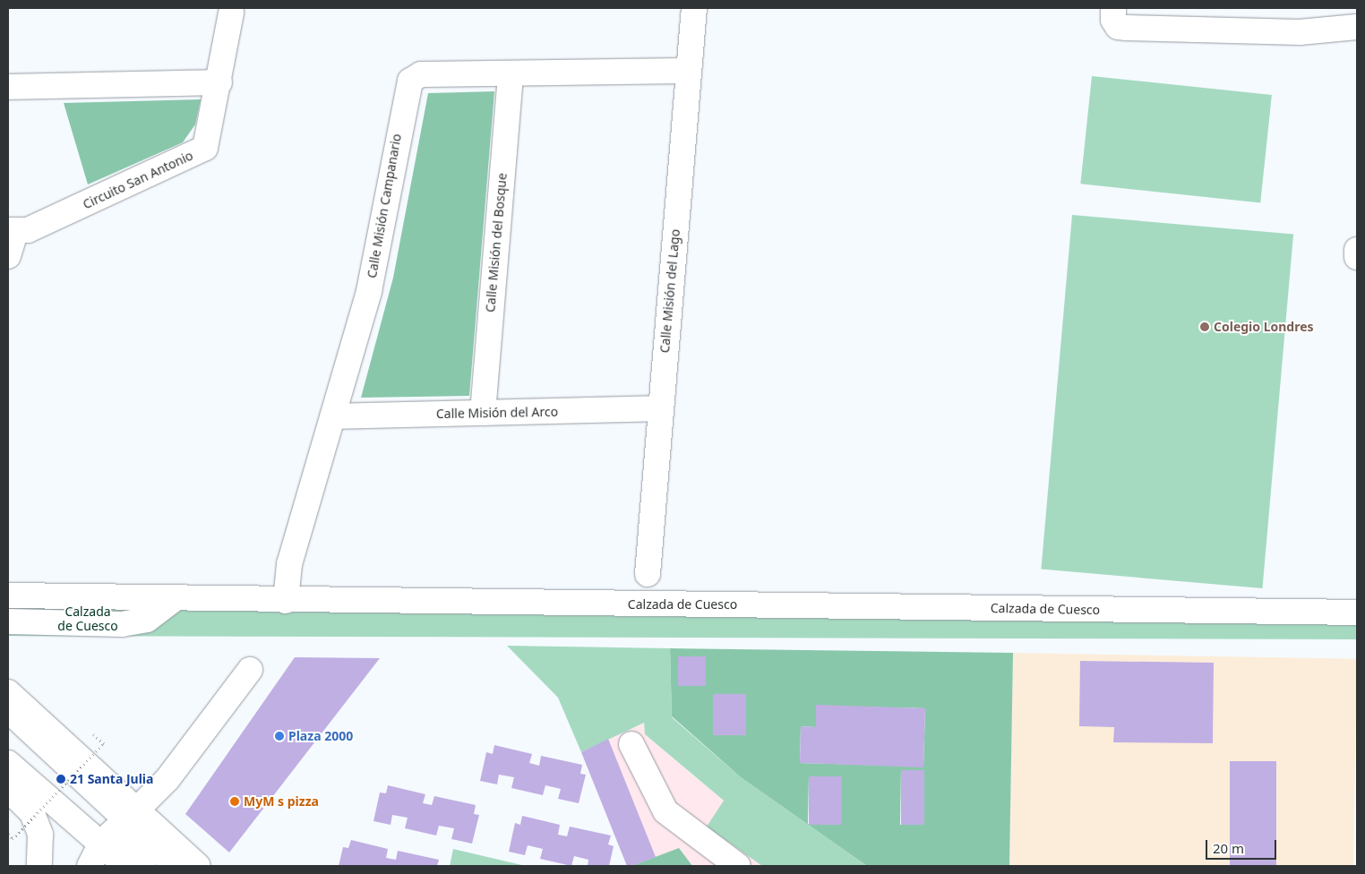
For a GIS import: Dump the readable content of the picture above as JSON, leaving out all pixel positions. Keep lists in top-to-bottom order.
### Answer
{
  "streets": {
    "street": [
      "Circuito San Antonio",
      "Calle Misión Campanario",
      "Calle Misión del Bosque",
      "Calle Misión del Lago",
      "Calle Misión del Arco",
      "Calzada de Cuesco"
    ]
  },
  "crossings": [
    ["Calle Misión Campanario", "Calle Misión del Bosque"],
    ["Calle Misión Campanario", "Calle Misión del Lago"],
    ["Calle Misión Campanario", "Calle Misión del Arco"],
    ["Calle Misión Campanario", "Calzada de Cuesco"],
    ["Calle Misión del Bosque", "Calle Misión del Arco"],
    ["Calle Misión del Lago", "Calle Misión del Arco"]
  ],
  "parks": ["Calzada de Cuesco"],
  "places": [
    "Colegio Londres",
    "Plaza 2000",
    "21 Santa Julia",
    "MyM s pizza"
  ],
  "scale_bar": "20 m"
}
